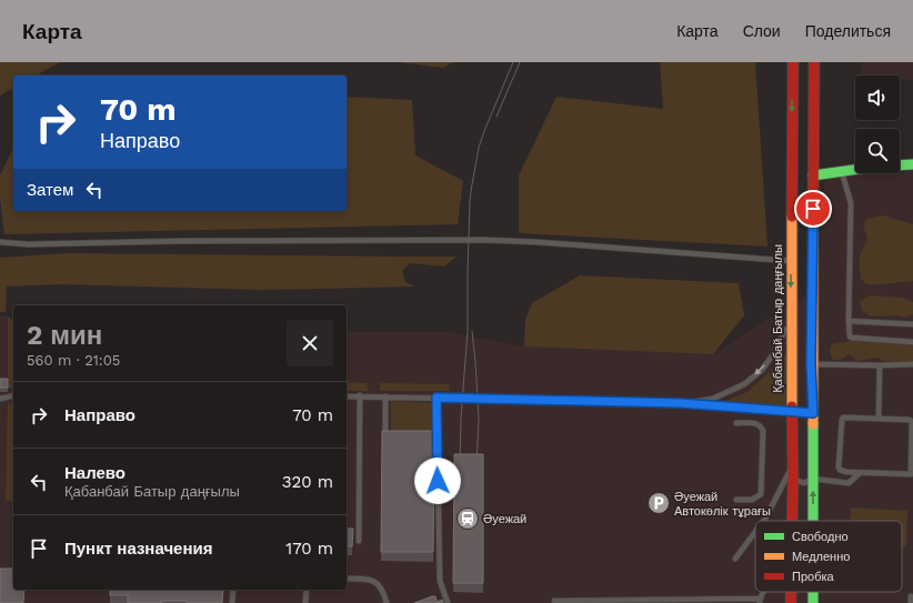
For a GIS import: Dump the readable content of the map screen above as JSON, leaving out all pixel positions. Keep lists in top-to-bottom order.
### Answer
{
  "streets": {
    "main road": ["Қабанбай Батыр даңғылы"]
  },
  "places": {
    "parking": ["Әуежай Автокөлік тұрағы"],
    "station": ["Әуежай"]
  },
  "legend": ["Свободно", "Медленно", "Пробка"],
  "page": {
    "header": "Карта",
    "nav": ["Карта", "Слои", "Поделиться"],
    "turn": ["70 m", "Направо"],
    "then": "Затем",
    "heading": ["2 мин", "560 m · 21:05"],
    "list": [
      {
        "name": "Направо",
        "value": "70 m"
      },
      {
        "name": "Налево",
        "note": "Қабанбай Батыр даңғылы",
        "value": "320 m"
      },
      {
        "name": "Пункт назначения",
        "value": "170 m"
      }
    ]
  }
}
